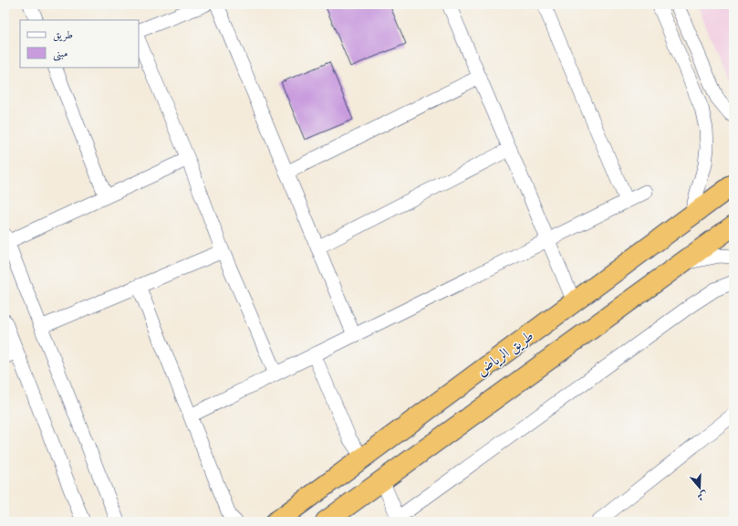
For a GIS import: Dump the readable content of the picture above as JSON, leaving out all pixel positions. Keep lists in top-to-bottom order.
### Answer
{
  "streets": {
    "highway": ["طريق الرياض"]
  },
  "legend": ["طريق", "مبنى"],
  "north": "bottom"
}
